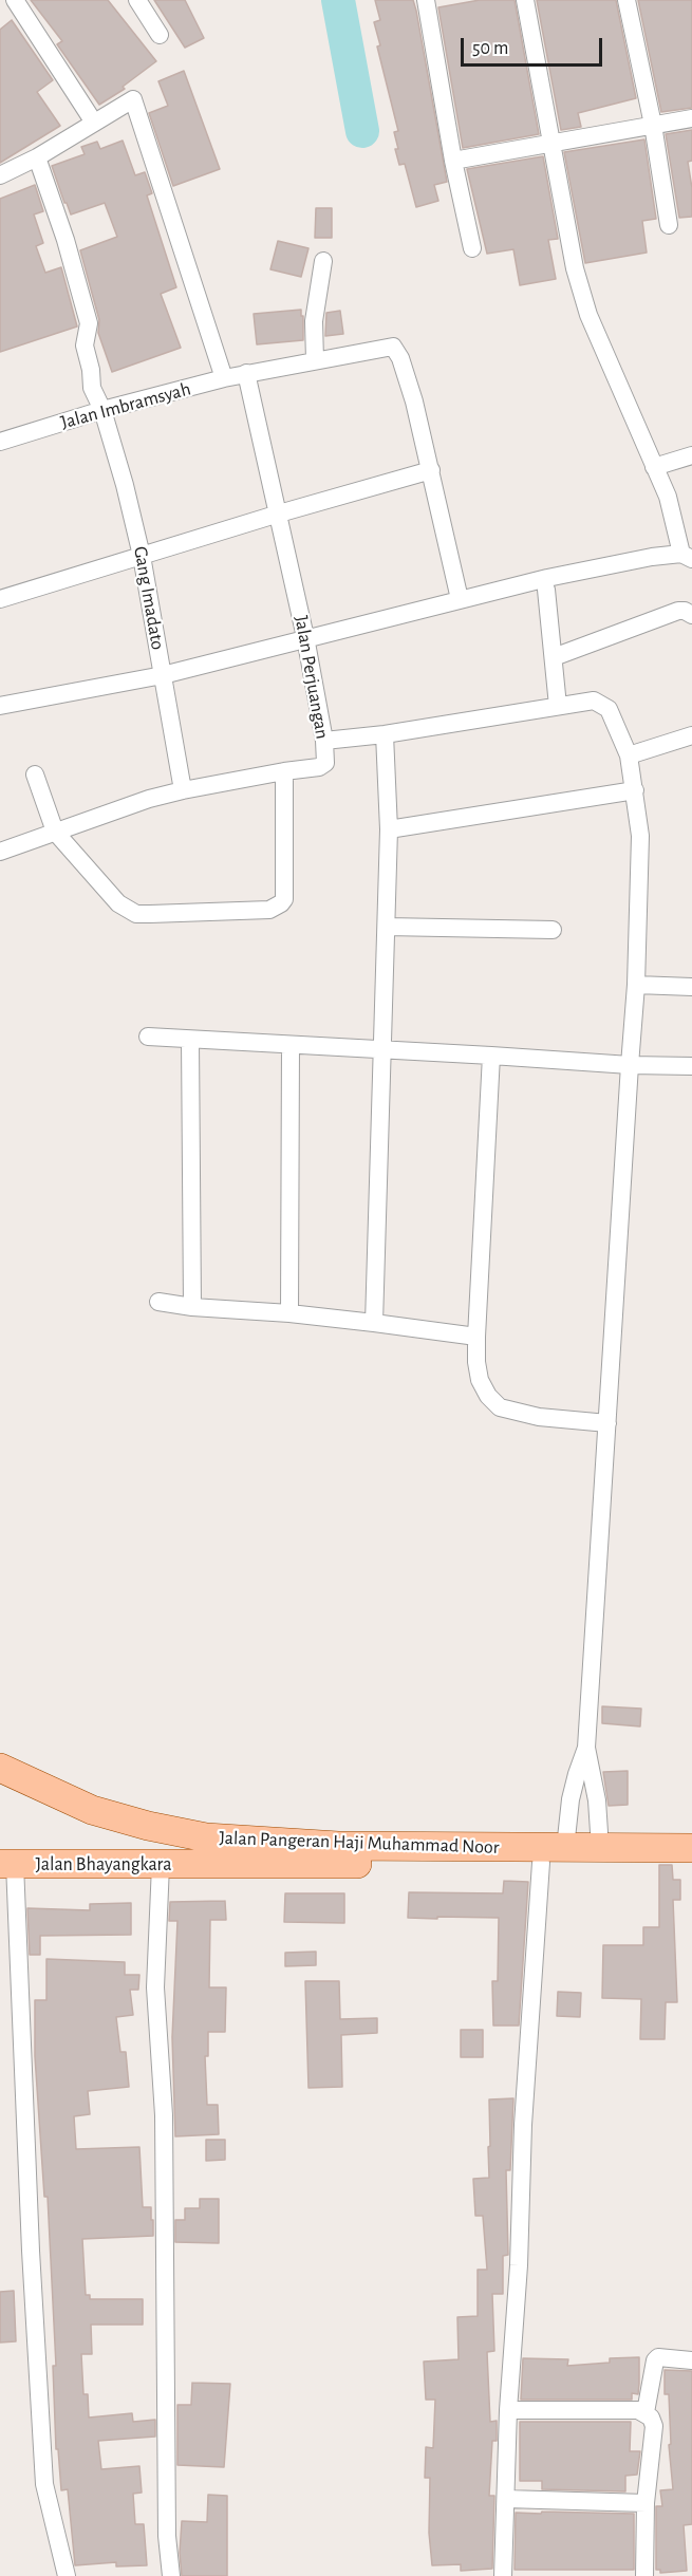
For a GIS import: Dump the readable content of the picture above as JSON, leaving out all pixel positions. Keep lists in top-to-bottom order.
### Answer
{
  "streets": {
    "main road": ["Jalan Pangeran Haji Muhammad Noor", "Jalan Bhayangkara"],
    "street": ["Jalan Imbramsyah", "Gang Imadato", "Jalan Perjuangan"]
  },
  "crossings": [
    ["Jalan Imbramsyah", "Gang Imadato"],
    ["Jalan Imbramsyah", "Jalan Perjuangan"],
    ["Gang Imadato", "Jalan Perjuangan"],
    ["Jalan Pangeran Haji Muhammad Noor", "Jalan Bhayangkara"]
  ],
  "scale_bar": "50 m"
}
